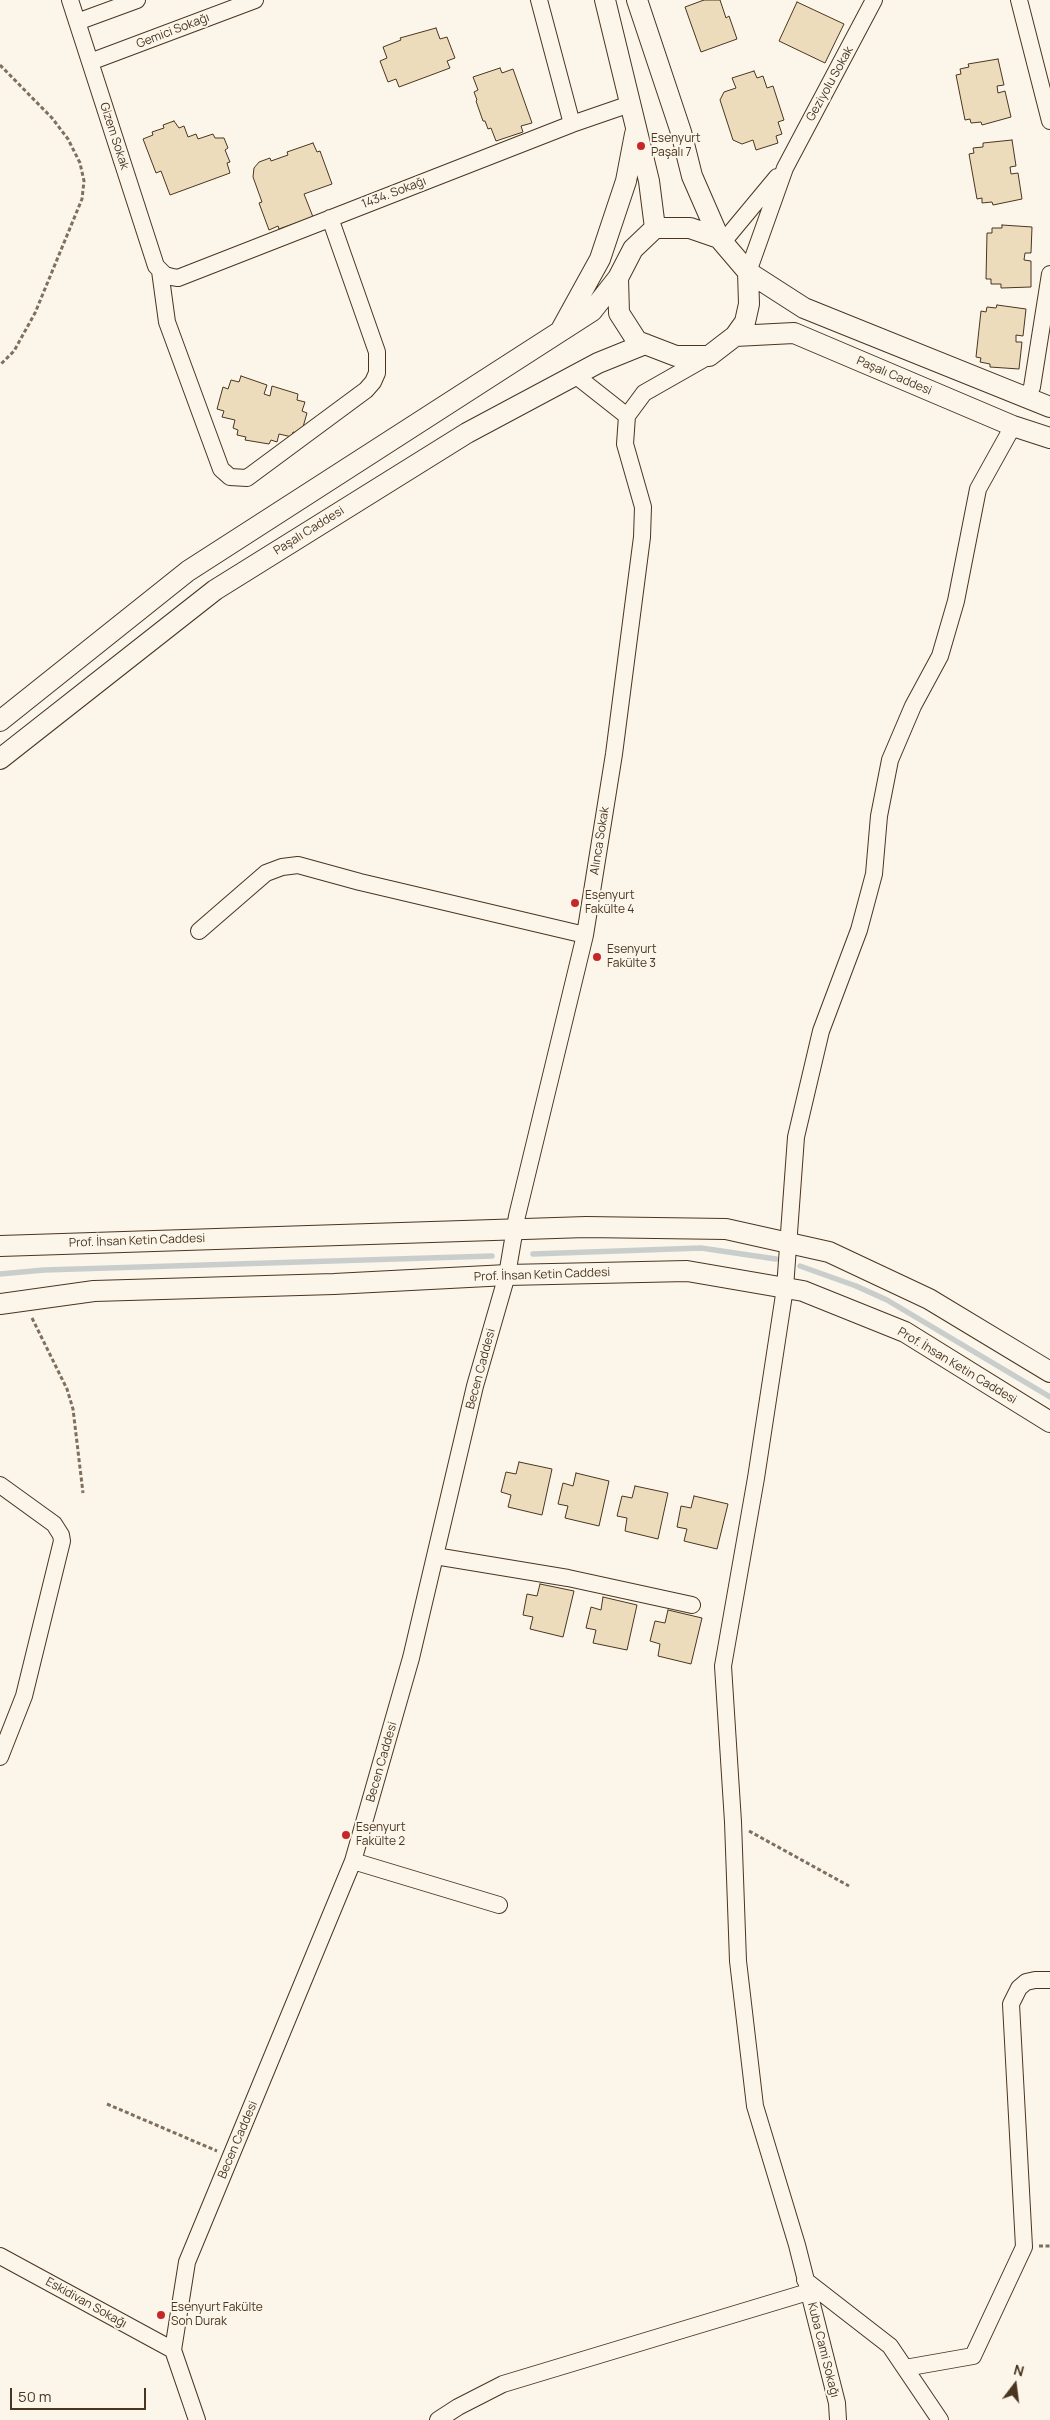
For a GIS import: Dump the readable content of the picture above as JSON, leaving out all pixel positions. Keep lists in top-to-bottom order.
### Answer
{
  "streets": {
    "street": [
      "Gemici Sokağı",
      "Geziyolu Sokak",
      "Gizem Sokak",
      "1434. Sokağı",
      "Paşalı Caddesi",
      "Alınca Sokak",
      "Prof. İhsan Ketin Caddesi",
      "Becen Caddesi",
      "Eskidivan Sokağı",
      "Kuba Cami Sokağı"
    ]
  },
  "crossings": [
    ["Gemici Sokağı", "Gizem Sokak"],
    ["Gizem Sokak", "1434. Sokağı"],
    ["Paşalı Caddesi", "Kuba Cami Sokağı"],
    ["Alınca Sokak", "Prof. İhsan Ketin Caddesi"],
    ["Alınca Sokak", "Becen Caddesi"],
    ["Prof. İhsan Ketin Caddesi", "Becen Caddesi"],
    ["Prof. İhsan Ketin Caddesi", "Kuba Cami Sokağı"],
    ["Becen Caddesi", "Eskidivan Sokağı"]
  ],
  "places": [
    "Esenyurt Paşalı 7",
    "Esenyurt Fakülte 4",
    "Esenyurt Fakülte 3",
    "Esenyurt Fakülte 2",
    "Esenyurt Fakülte Son Durak"
  ],
  "scale_bar": "50 m",
  "north": "top"
}
